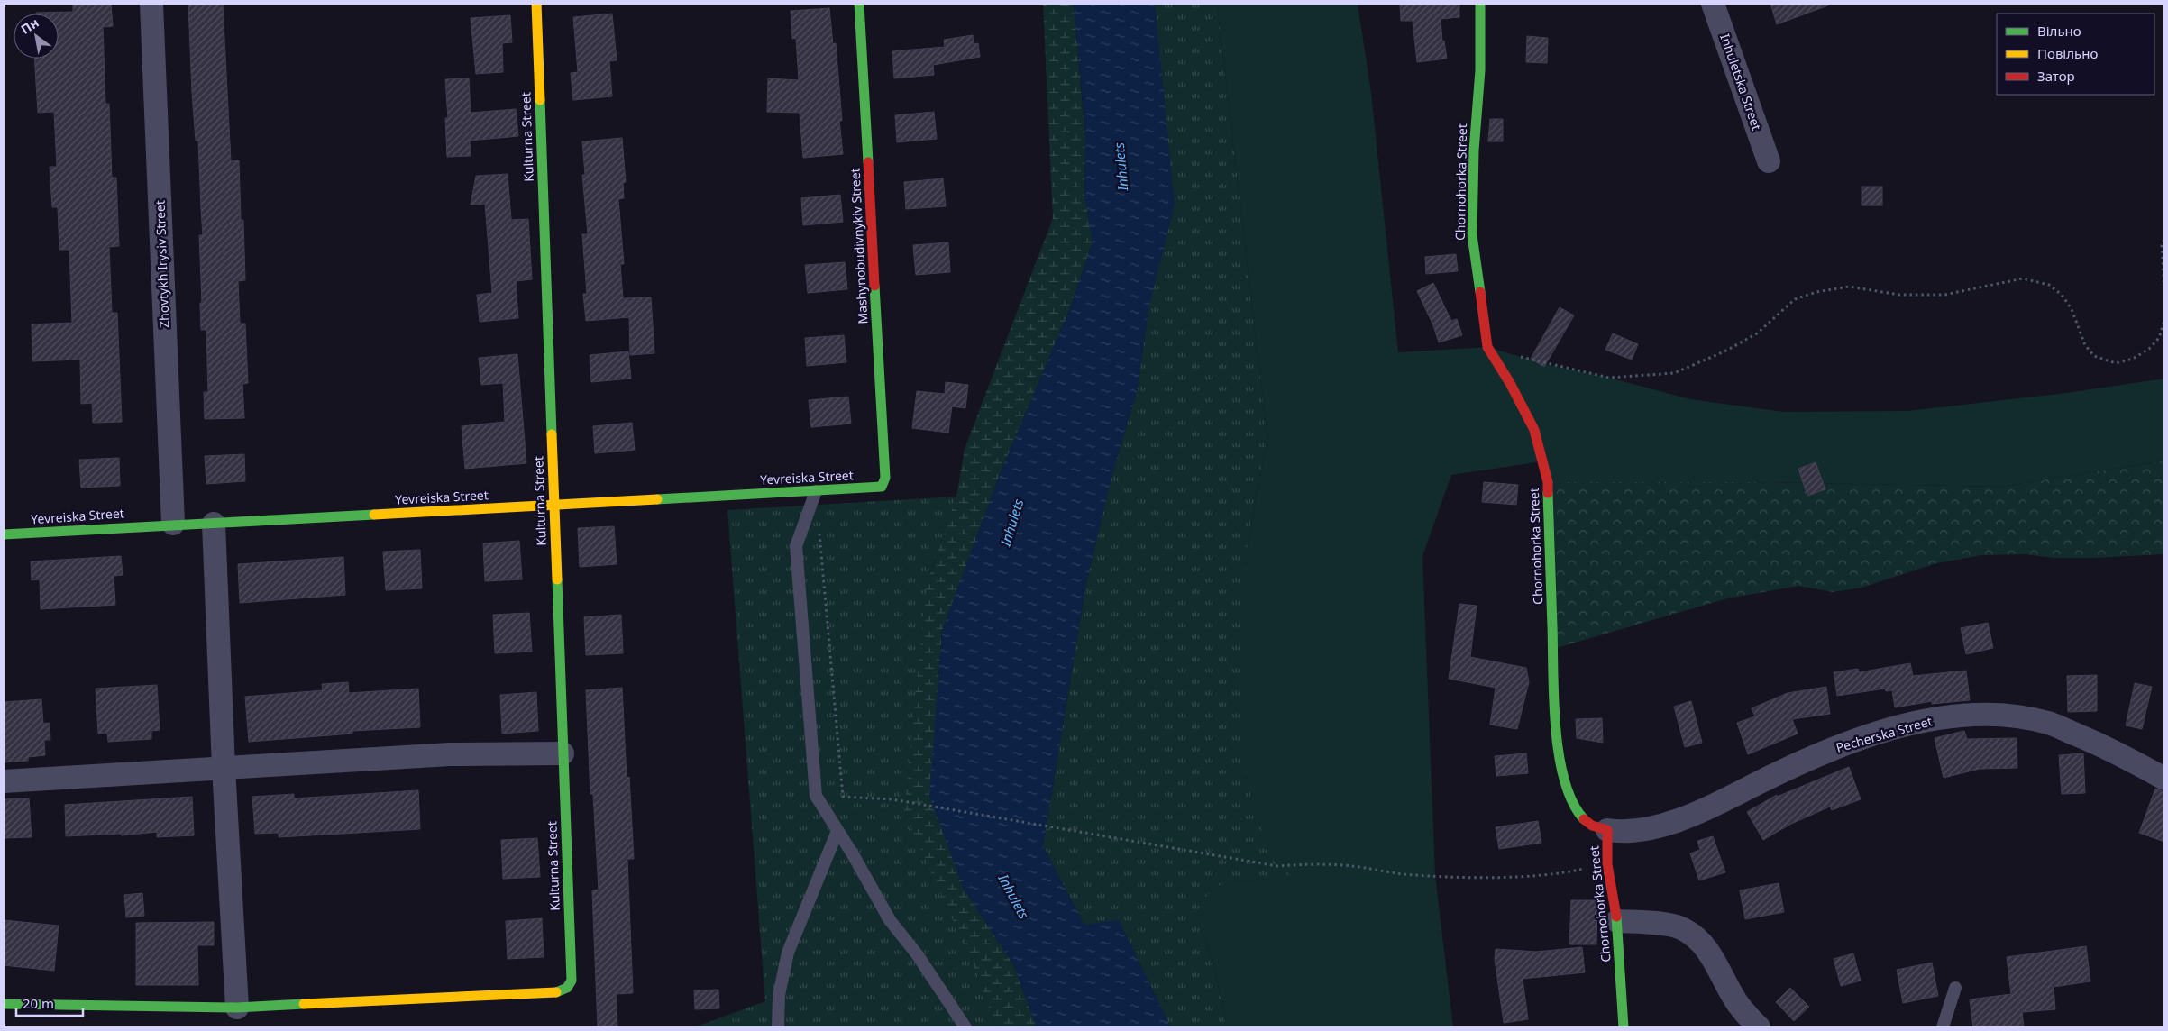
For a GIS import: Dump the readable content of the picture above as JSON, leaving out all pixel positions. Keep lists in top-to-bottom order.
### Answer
{
  "streets": {
    "street": [
      "Inhuletska Street",
      "Kulturna Street",
      "Chornohorka Street",
      "Mashynobudivnykiv Street",
      "Zhovtykh Irysiv Street",
      "Yevreiska Street",
      "Pecherska Street"
    ]
  },
  "crossings": [
    ["Kulturna Street", "Yevreiska Street"],
    ["Chornohorka Street", "Pecherska Street"],
    ["Mashynobudivnykiv Street", "Yevreiska Street"],
    ["Zhovtykh Irysiv Street", "Yevreiska Street"]
  ],
  "water": ["Inhulets"],
  "legend": ["Вільно", "Повільно", "Затор"],
  "scale_bar": "20 m",
  "north": "top left"
}
